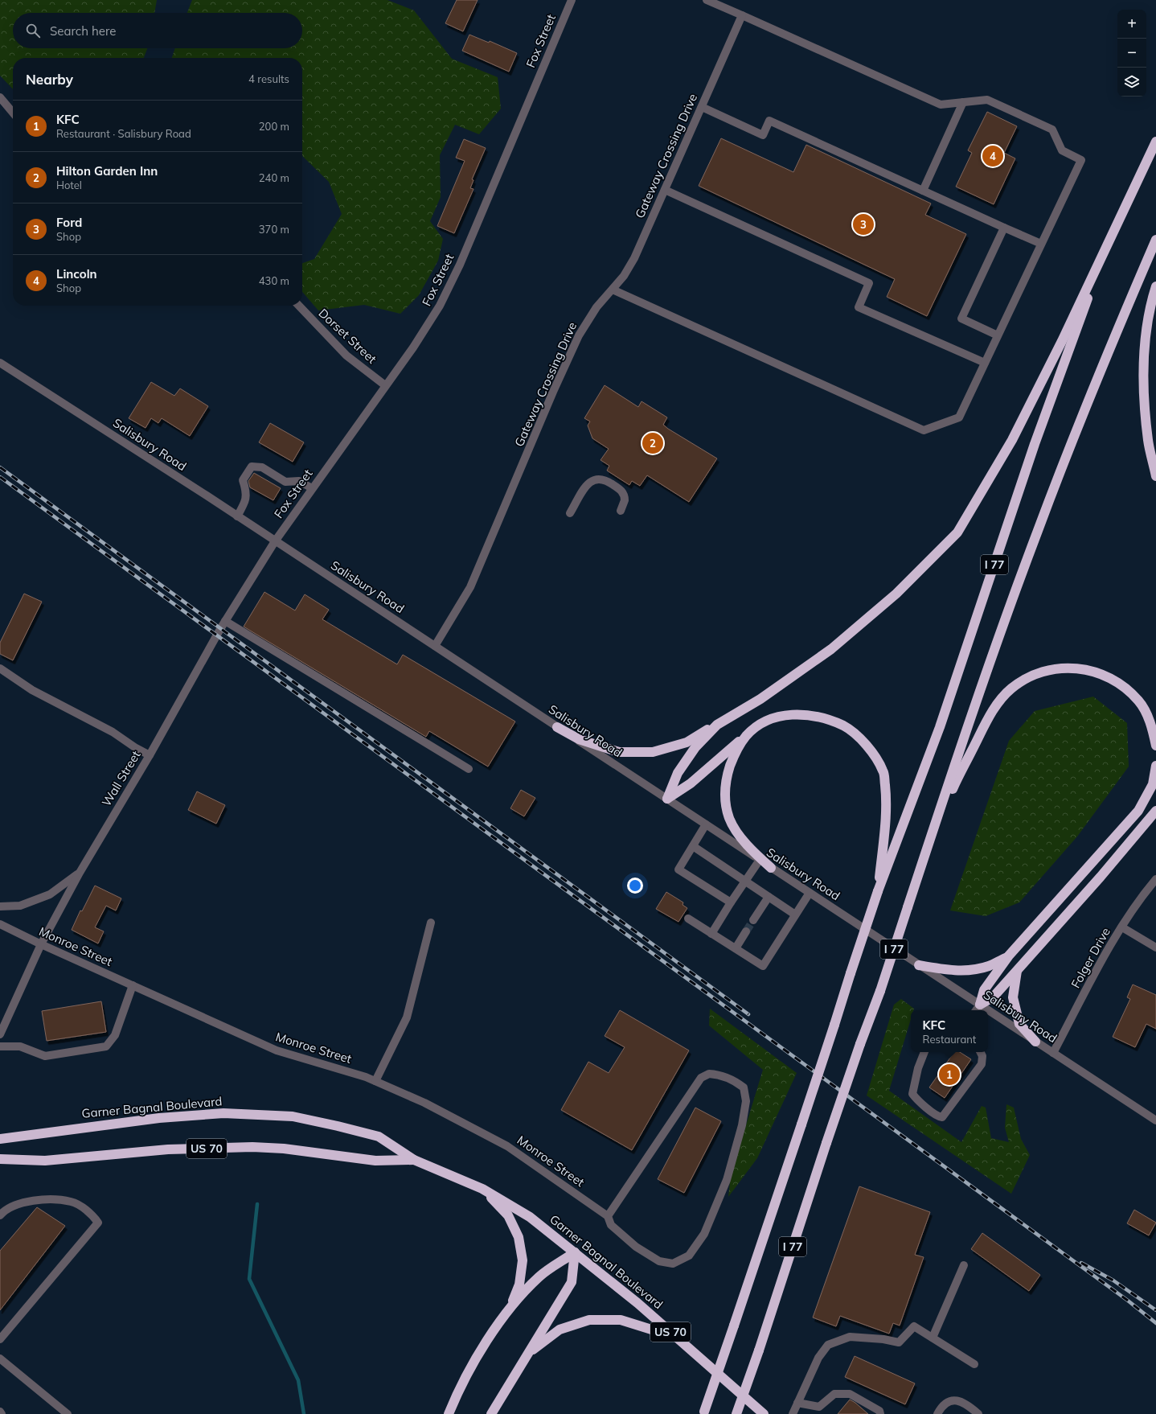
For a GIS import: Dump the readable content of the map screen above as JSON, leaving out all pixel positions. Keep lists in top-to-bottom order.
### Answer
{
  "streets": {
    "highway": ["I 77", "Garner Bagnal Boulevard", "US 70"],
    "street": [
      "Fox Street",
      "Gateway Crossing Drive",
      "Dorset Street",
      "Salisbury Road",
      "Wall Street",
      "Monroe Street",
      "Folger Drive"
    ]
  },
  "crossings": [
    ["Fox Street", "Dorset Street"],
    ["Fox Street", "Salisbury Road"],
    ["Fox Street", "Wall Street"],
    ["Gateway Crossing Drive", "Salisbury Road"],
    ["Salisbury Road", "Wall Street"],
    ["Salisbury Road", "Folger Drive"],
    ["Wall Street", "Monroe Street"]
  ],
  "page": {
    "map_buttons": ["+", "−"],
    "search": "Search here",
    "heading": ["Nearby", "4 results"],
    "list": [
      {
        "mark": "1",
        "name": "KFC",
        "note": "Restaurant · Salisbury Road",
        "value": "200 m"
      },
      {
        "mark": "2",
        "name": "Hilton Garden Inn",
        "note": "Hotel",
        "value": "240 m"
      },
      {
        "mark": "3",
        "name": "Ford",
        "note": "Shop",
        "value": "370 m"
      },
      {
        "mark": "4",
        "name": "Lincoln",
        "note": "Shop",
        "value": "430 m"
      }
    ],
    "pins": [
      "4",
      "3",
      "2",
      "1"
    ],
    "popup": ["KFC", "Restaurant"]
  }
}
